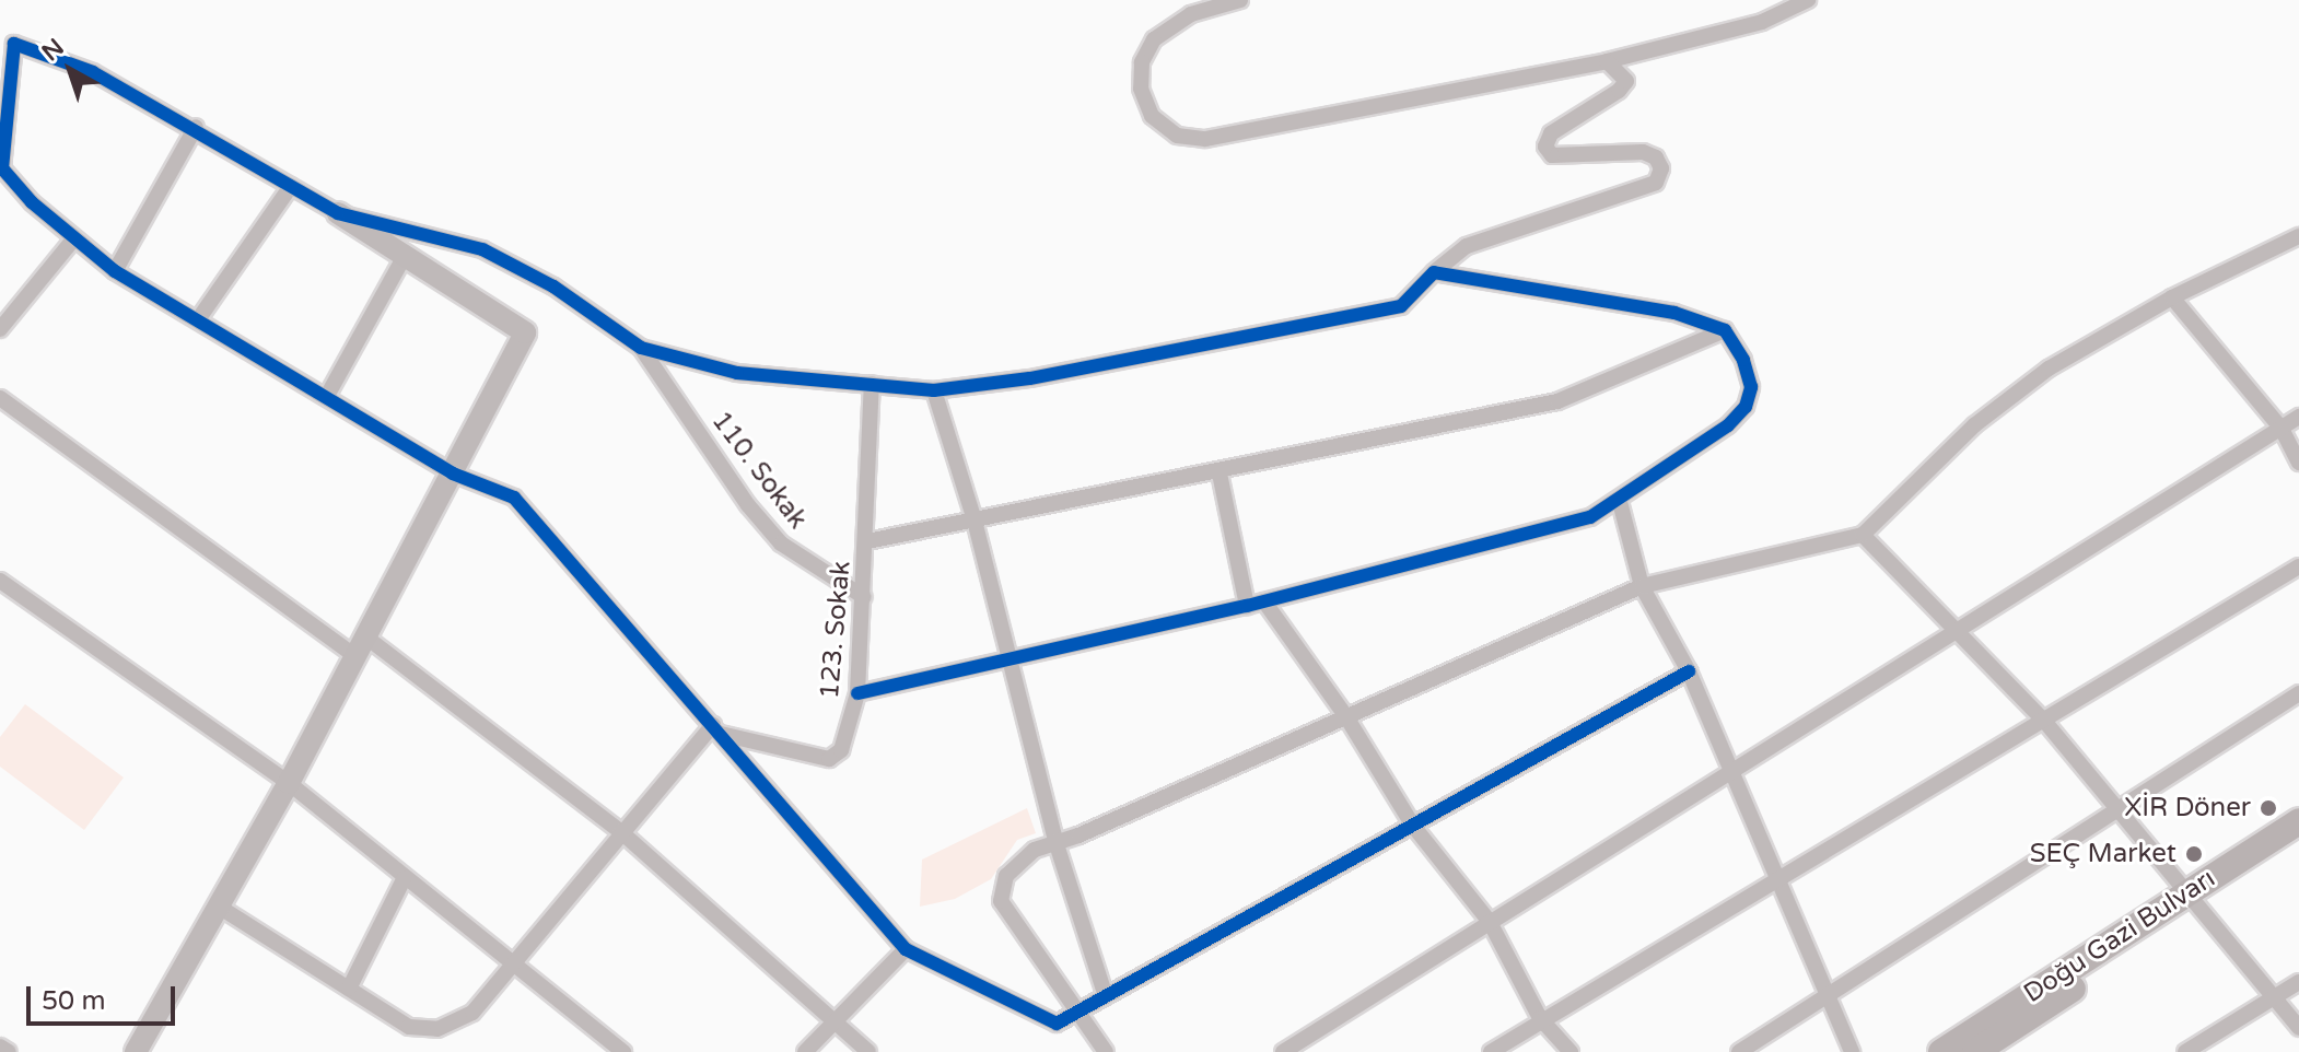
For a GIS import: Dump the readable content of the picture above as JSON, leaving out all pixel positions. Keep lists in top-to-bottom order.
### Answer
{
  "streets": {
    "main road": ["Doğu Gazi Bulvarı"],
    "street": ["110. Sokak", "123. Sokak"]
  },
  "crossings": [
    ["110. Sokak", "123. Sokak"]
  ],
  "places": ["XİR Döner", "SEÇ Market"],
  "scale_bar": "50 m",
  "north": "top left"
}
